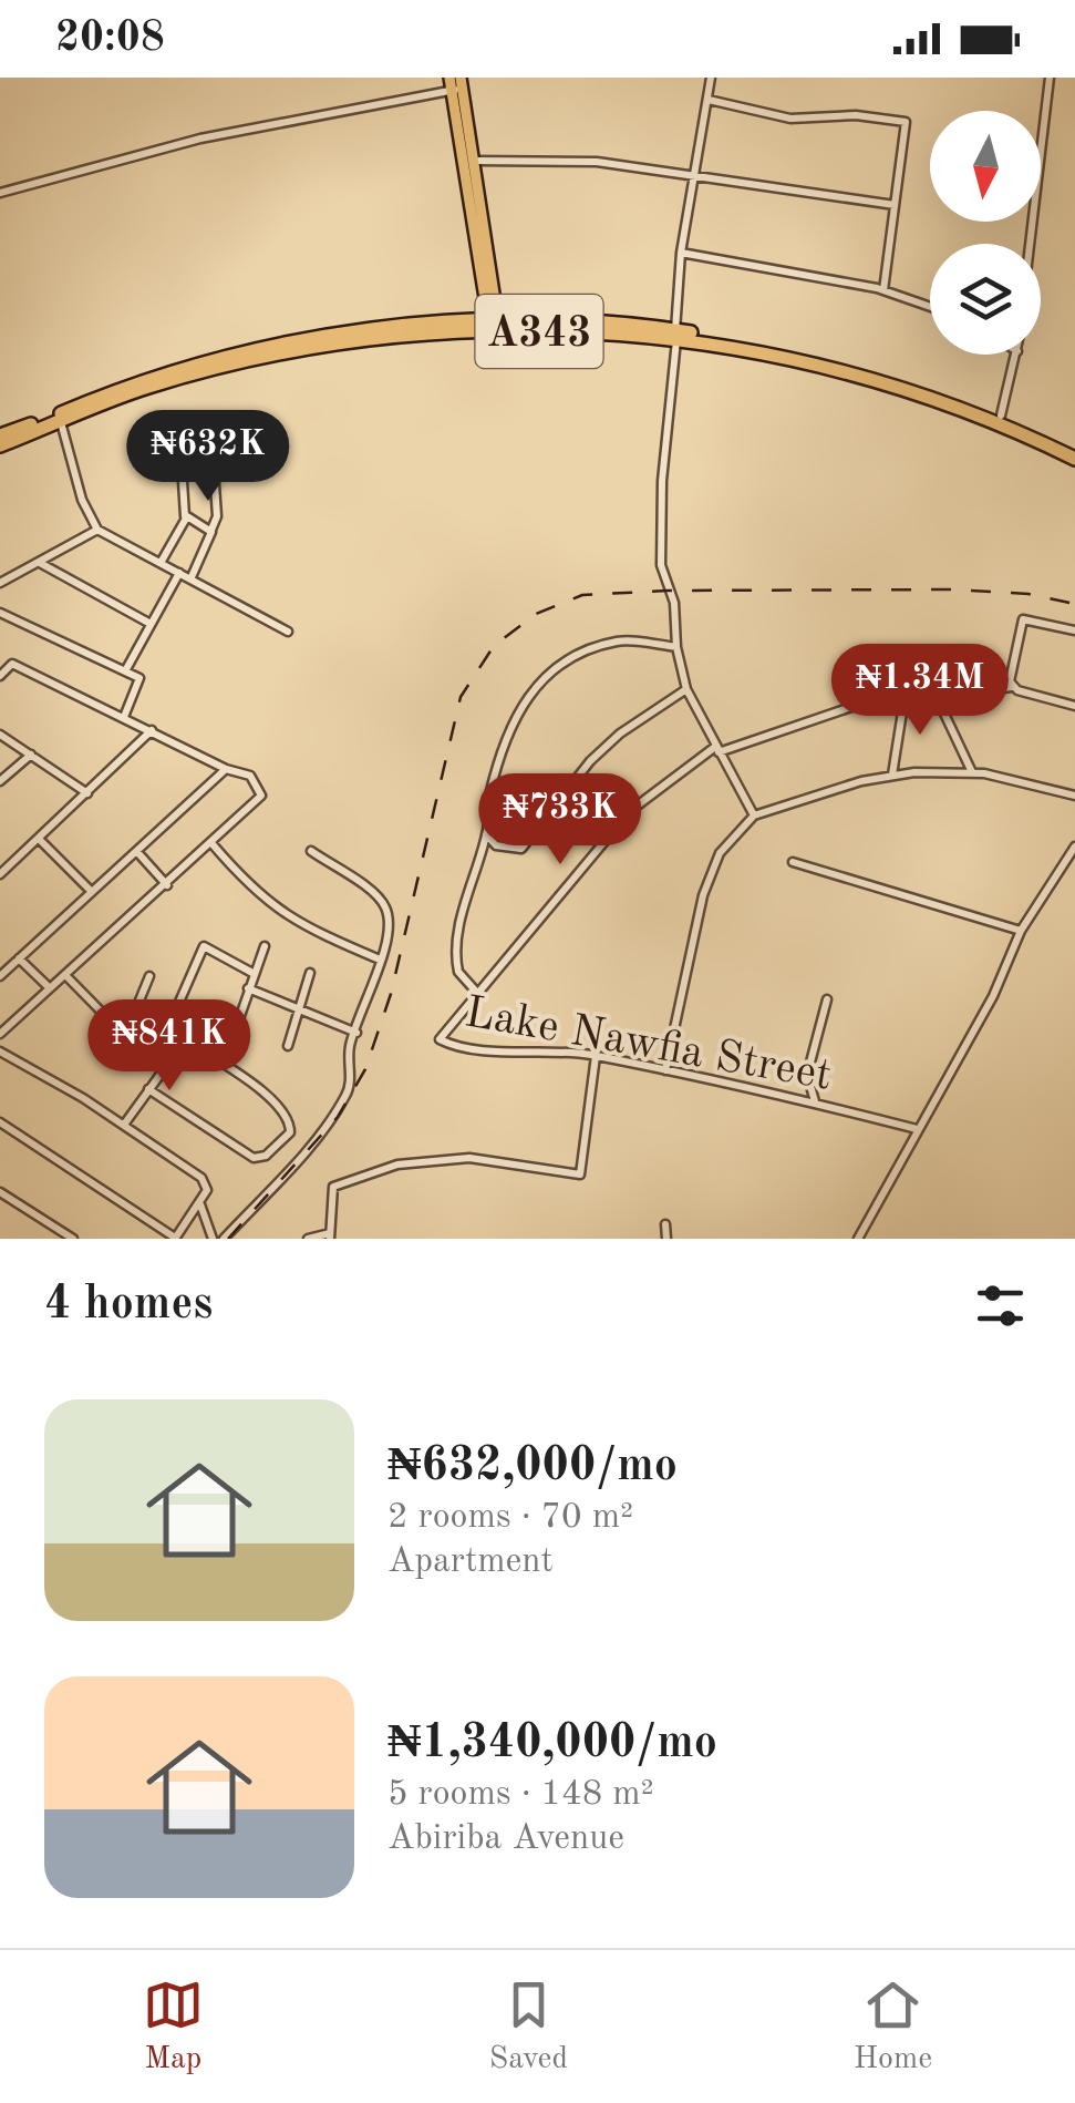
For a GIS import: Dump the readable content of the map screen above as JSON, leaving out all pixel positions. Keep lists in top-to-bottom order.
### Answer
{
  "streets": {
    "highway": ["A343"],
    "street": ["Lake Nawfia Street"]
  },
  "north": "bottom",
  "page": {
    "status": "20:08",
    "price": [
      "₦632K",
      "₦1.34M",
      "₦733K",
      "₦841K"
    ],
    "heading": "4 homes",
    "list": [
      {
        "name": "₦632,000/mo",
        "note": "2 rooms · 70 m² · Apartment"
      },
      {
        "name": "₦1,340,000/mo",
        "note": "5 rooms · 148 m² · Abiriba Avenue"
      }
    ],
    "tabs": ["Map", "Saved", "Home"]
  }
}
